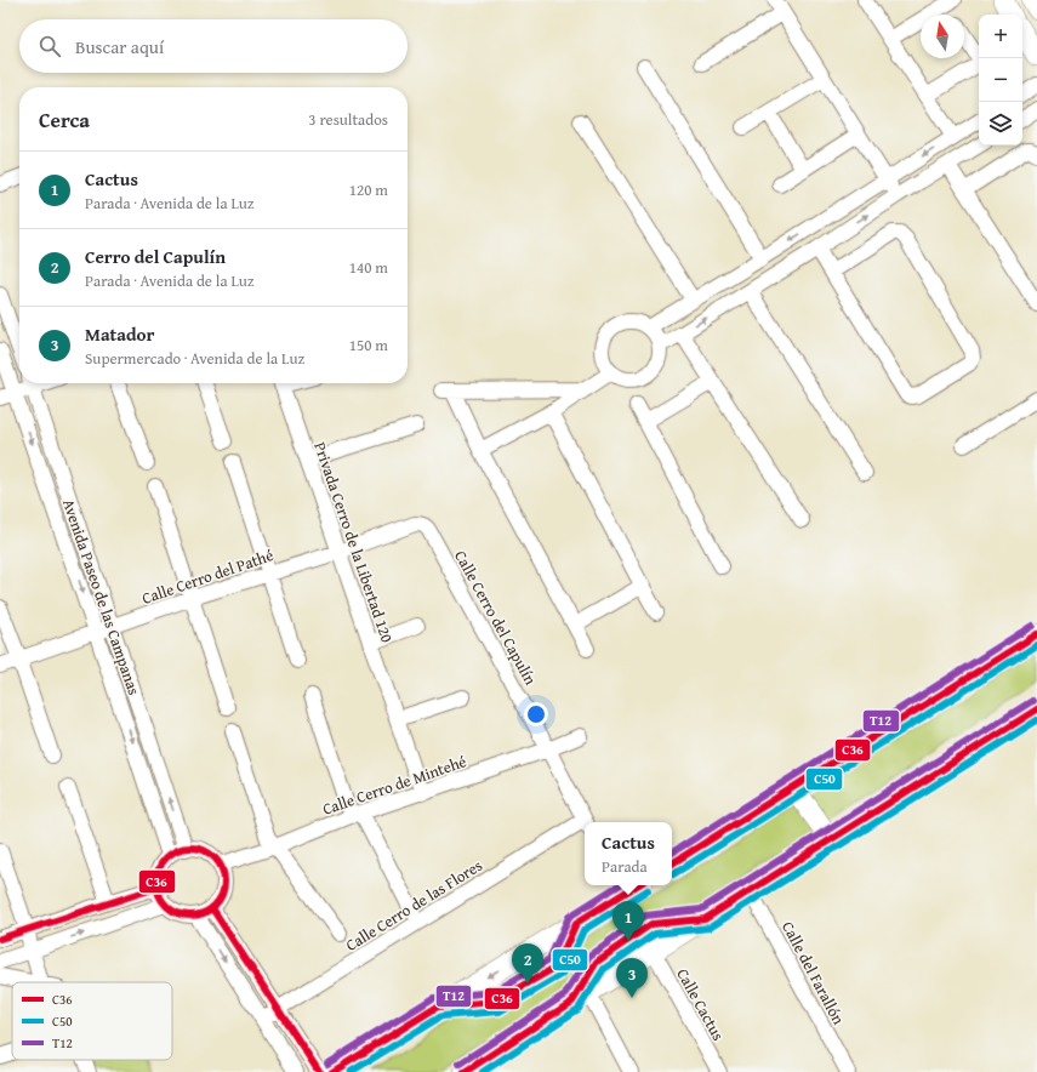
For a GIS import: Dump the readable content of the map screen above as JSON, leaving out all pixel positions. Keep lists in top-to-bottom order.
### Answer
{
  "streets": {
    "street": [
      "Privada Cerro de la Libertad 120",
      "Calle Cerro del Pathé",
      "Avenida Paseo de las Campanas",
      "Calle Cerro del Capulín",
      "Calle Cerro de Mintehé",
      "Calle Cerro de las Flores",
      "Calle del Farallón",
      "Calle Cactus"
    ]
  },
  "crossings": [
    ["Privada Cerro de la Libertad 120", "Calle Cerro del Pathé"],
    ["Privada Cerro de la Libertad 120", "Calle Cerro de Mintehé"],
    ["Calle Cerro del Pathé", "Avenida Paseo de las Campanas"],
    ["Calle Cerro del Pathé", "Calle Cerro del Capulín"],
    ["Avenida Paseo de las Campanas", "Calle Cerro de Mintehé"],
    ["Calle Cerro del Capulín", "Calle Cerro de Mintehé"]
  ],
  "lines": ["transit line T12", "transit line C36", "transit line C50"],
  "legend": ["C36", "C50", "T12"],
  "north": "top",
  "page": {
    "map_buttons": ["+", "−"],
    "search": "Buscar aquí",
    "heading": ["Cerca", "3 resultados"],
    "list": [
      {
        "mark": "1",
        "name": "Cactus",
        "note": "Parada · Avenida de la Luz",
        "value": "120 m"
      },
      {
        "mark": "2",
        "name": "Cerro del Capulín",
        "note": "Parada · Avenida de la Luz",
        "value": "140 m"
      },
      {
        "mark": "3",
        "name": "Matador",
        "note": "Supermercado · Avenida de la Luz",
        "value": "150 m"
      }
    ],
    "popup": ["Cactus", "Parada"],
    "pins": ["1", "2", "3"]
  }
}
